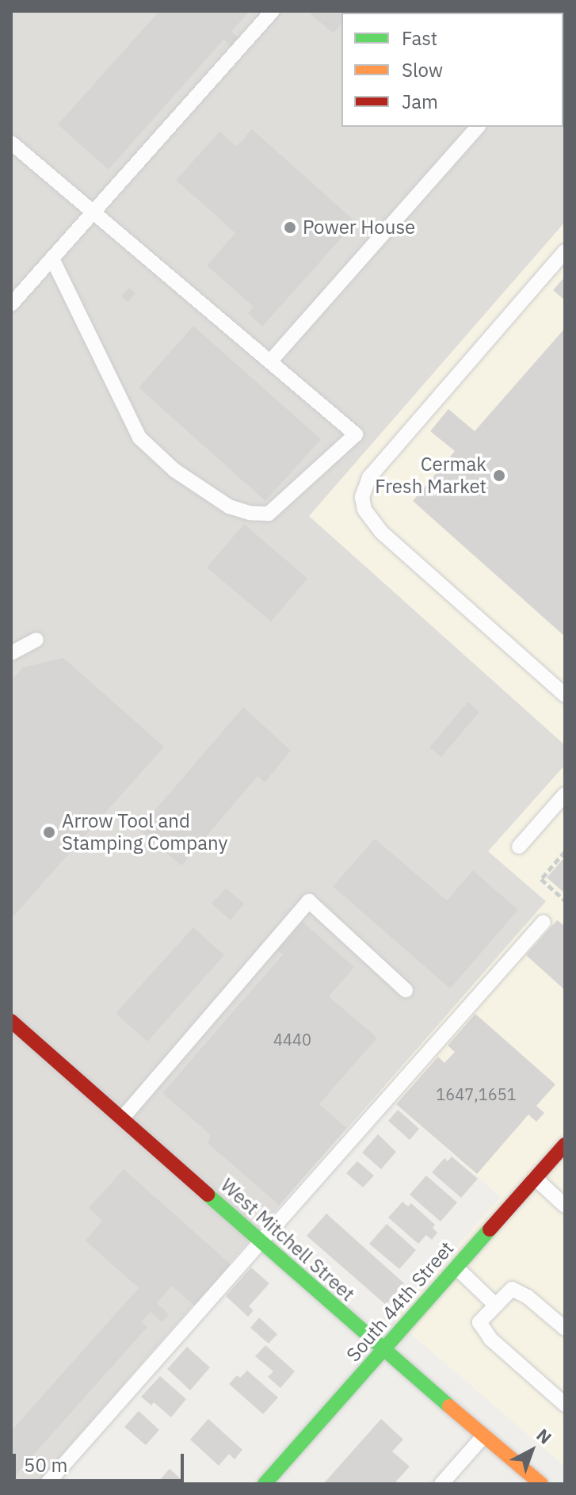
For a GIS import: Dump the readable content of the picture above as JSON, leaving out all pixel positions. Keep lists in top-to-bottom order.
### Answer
{
  "streets": {
    "street": ["West Mitchell Street", "South 44th Street"]
  },
  "crossings": [
    ["West Mitchell Street", "South 44th Street"]
  ],
  "places": ["Power House", "Cermak Fresh Market", "Arrow Tool and Stamping Company"],
  "house_numbers": ["4440", "1647,1651"],
  "legend": ["Fast", "Slow", "Jam"],
  "scale_bar": "50 m",
  "north": "top right"
}
